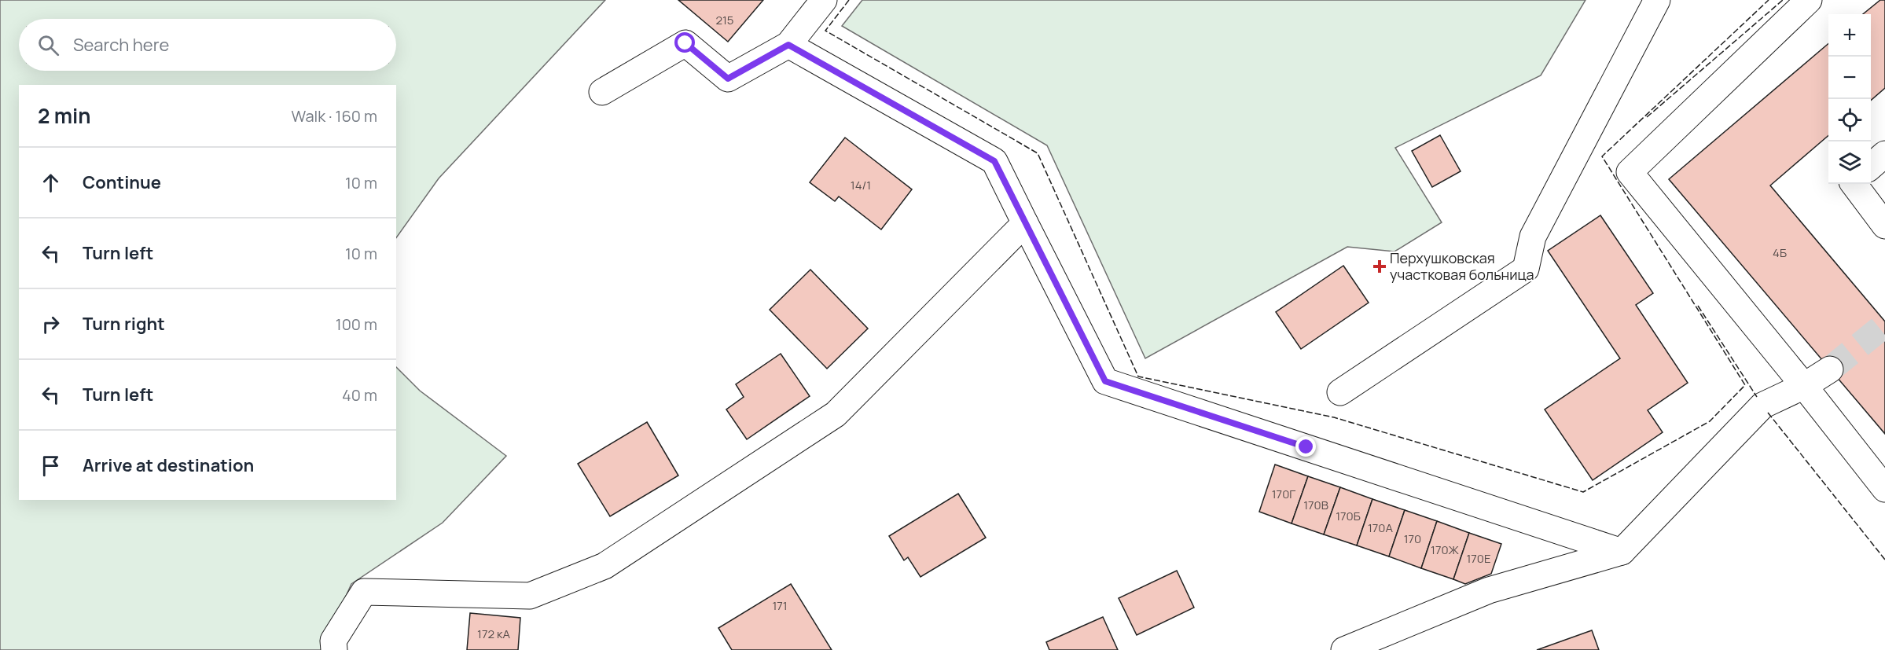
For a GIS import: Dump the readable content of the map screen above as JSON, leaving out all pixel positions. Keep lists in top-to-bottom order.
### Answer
{
  "places": {
    "health": ["Перхушковская участковая больница"]
  },
  "house_numbers": [
    "215",
    "14/1",
    "4Б",
    "170Г",
    "170В",
    "170Б",
    "170А",
    "170",
    "170Ж",
    "170Е",
    "171",
    "172 кА"
  ],
  "page": {
    "map_buttons": ["+", "−"],
    "search": "Search here",
    "heading": ["2 min", "Walk · 160 m"],
    "list": [
      ["Continue", "10 m"],
      ["Turn left", "10 m"],
      ["Turn right", "100 m"],
      ["Turn left", "40 m"],
      "Arrive at destination"
    ]
  }
}
